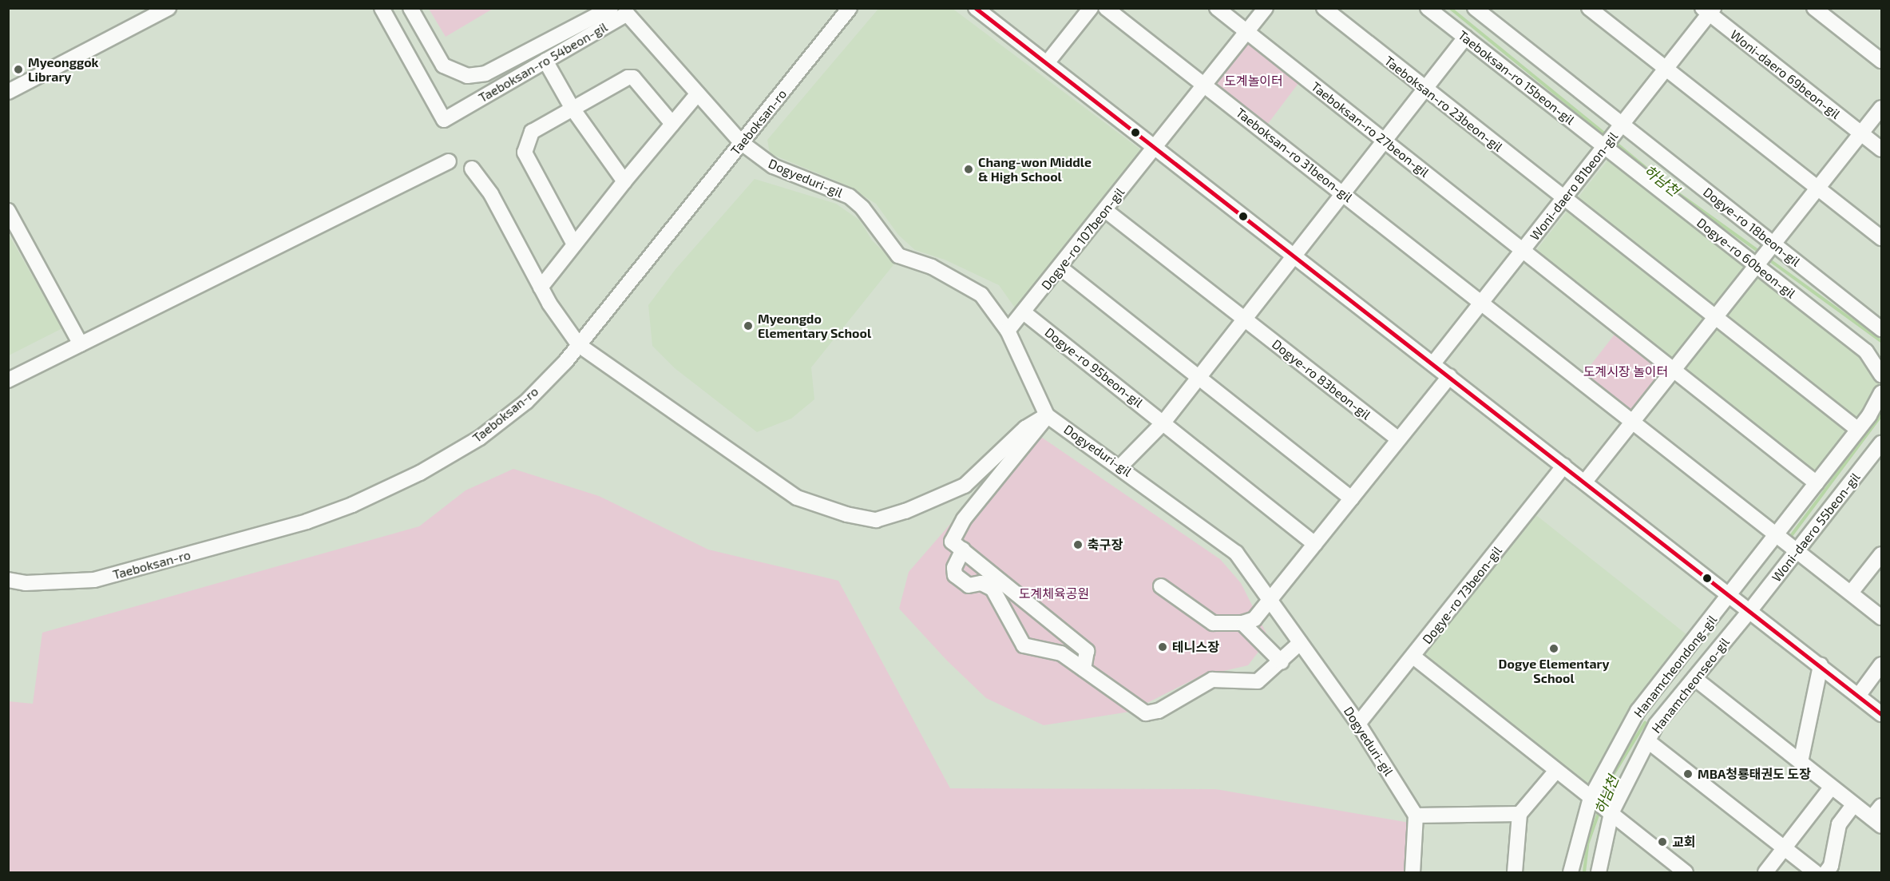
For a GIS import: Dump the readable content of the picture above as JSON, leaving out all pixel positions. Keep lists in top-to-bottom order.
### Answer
{
  "streets": {
    "street": [
      "Taeboksan-ro 54beon-gil",
      "Woni-daero 69beon-gil",
      "Taeboksan-ro 15beon-gil",
      "Taeboksan-ro 23beon-gil",
      "Taeboksan-ro",
      "Taeboksan-ro 27beon-gil",
      "Taeboksan-ro 31beon-gil",
      "Dogyeduri-gil",
      "Woni-daero 81beon-gil",
      "Dogye-ro 18beon-gil",
      "Dogye-ro 107beon-gil",
      "Dogye-ro 60beon-gil",
      "Dogye-ro 95beon-gil",
      "Dogye-ro 83beon-gil",
      "Woni-daero 55beon-gil",
      "Dogye-ro 73beon-gil",
      "Hanamcheondong-gil",
      "Hanamcheonseo-gil"
    ]
  },
  "crossings": [
    ["Taeboksan-ro 54beon-gil", "Taeboksan-ro"],
    ["Taeboksan-ro 54beon-gil", "Dogyeduri-gil"],
    ["Woni-daero 69beon-gil", "Woni-daero 81beon-gil"],
    ["Taeboksan-ro 15beon-gil", "Woni-daero 81beon-gil"],
    ["Taeboksan-ro 15beon-gil", "Dogye-ro 60beon-gil"],
    ["Taeboksan-ro 23beon-gil", "Woni-daero 81beon-gil"],
    ["Taeboksan-ro", "Dogyeduri-gil"],
    ["Taeboksan-ro 27beon-gil", "Woni-daero 81beon-gil"],
    ["Taeboksan-ro 27beon-gil", "Dogye-ro 107beon-gil"],
    ["Taeboksan-ro 31beon-gil", "Woni-daero 81beon-gil"],
    ["Taeboksan-ro 31beon-gil", "Dogye-ro 107beon-gil"],
    ["Dogyeduri-gil", "Dogye-ro 107beon-gil"],
    ["Dogyeduri-gil", "Dogye-ro 73beon-gil"],
    ["Woni-daero 81beon-gil", "Dogye-ro 18beon-gil"],
    ["Woni-daero 81beon-gil", "Dogye-ro 60beon-gil"],
    ["Dogye-ro 107beon-gil", "Dogye-ro 95beon-gil"],
    ["Woni-daero 55beon-gil", "Hanamcheonseo-gil"],
    ["Hanamcheondong-gil", "Hanamcheonseo-gil"]
  ],
  "water": ["하남천"],
  "parks": ["도계놀이터", "도계시장 놀이터", "도계체육공원"],
  "places": [
    "Myeonggok Library",
    "Chang-won Middle & High School",
    "Myeongdo Elementary School",
    "축구장",
    "테니스장",
    "Dogye Elementary School",
    "MBA청룡태권도 도장",
    "교회"
  ]
}
